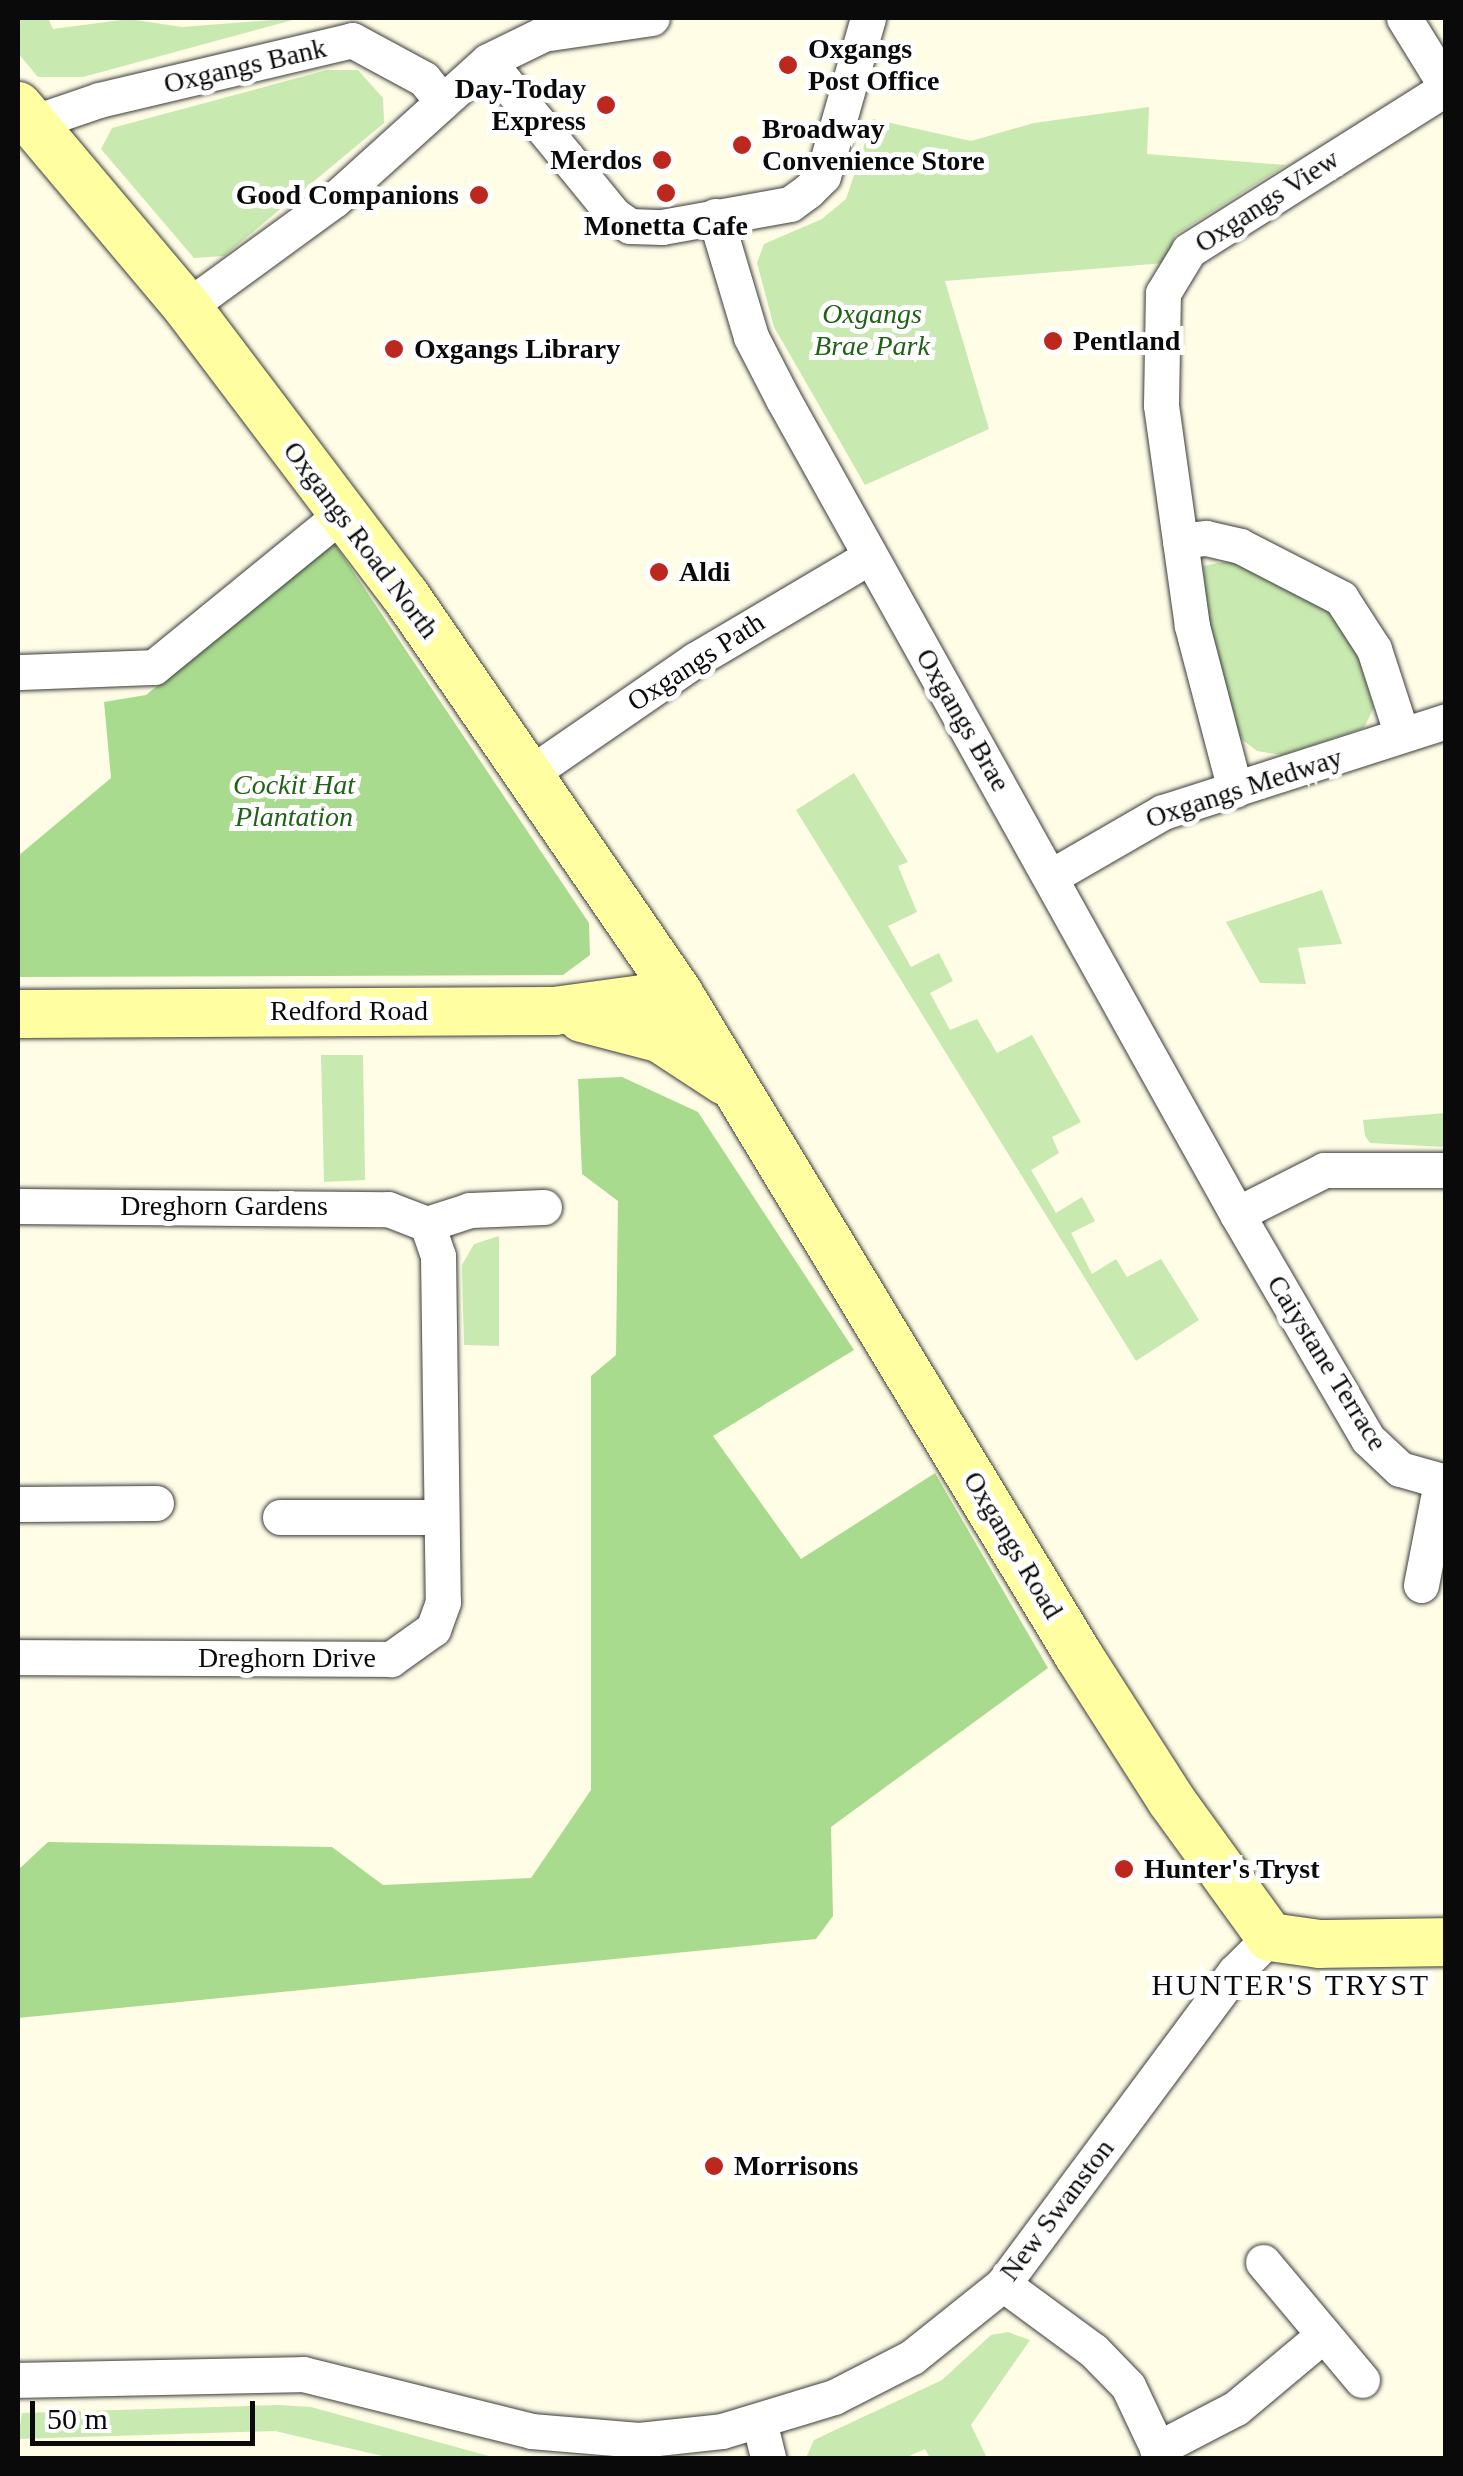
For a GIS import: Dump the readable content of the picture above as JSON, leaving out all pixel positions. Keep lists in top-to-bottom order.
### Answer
{
  "streets": {
    "main road": ["Oxgangs Road North", "Redford Road", "Oxgangs Road"],
    "street": [
      "Oxgangs Bank",
      "Oxgangs View",
      "Oxgangs Path",
      "Oxgangs Brae",
      "Oxgangs Medway",
      "Dreghorn Gardens",
      "Caiystane Terrace",
      "Dreghorn Drive",
      "New Swanston"
    ]
  },
  "crossings": [
    ["Oxgangs Bank", "Oxgangs Road North"],
    ["Oxgangs View", "Oxgangs Medway"],
    ["Oxgangs Road North", "Oxgangs Path"],
    ["Oxgangs Road North", "Redford Road"],
    ["Oxgangs Road North", "Oxgangs Road"],
    ["Oxgangs Path", "Oxgangs Brae"],
    ["Oxgangs Brae", "Oxgangs Medway"],
    ["Oxgangs Brae", "Caiystane Terrace"],
    ["Redford Road", "Oxgangs Road"],
    ["Dreghorn Gardens", "Dreghorn Drive"],
    ["Oxgangs Road", "New Swanston"]
  ],
  "districts": ["HUNTER'S TRYST"],
  "parks": ["Oxgangs Brae Park", "Cockit Hat Plantation"],
  "places": [
    "Oxgangs Post Office",
    "Day-Today Express",
    "Broadway Convenience Store",
    "Merdos",
    "Monetta Cafe",
    "Good Companions",
    "Pentland",
    "Oxgangs Library",
    "Aldi",
    "Hunter's Tryst",
    "Morrisons"
  ],
  "scale_bar": "50 m"
}
